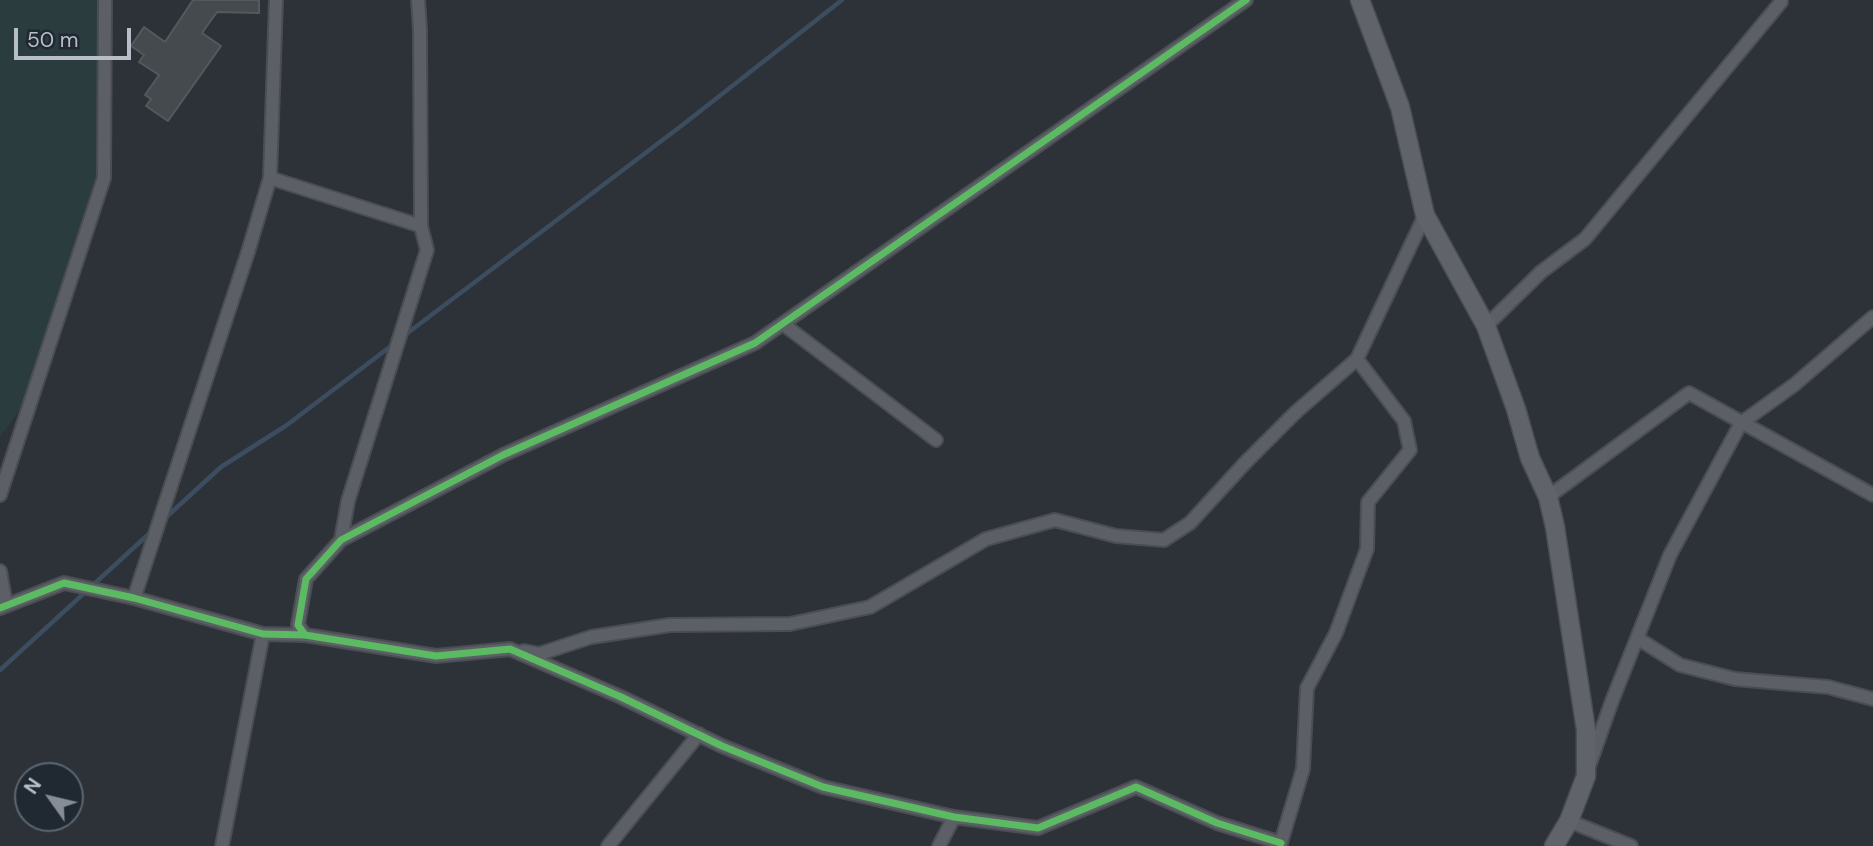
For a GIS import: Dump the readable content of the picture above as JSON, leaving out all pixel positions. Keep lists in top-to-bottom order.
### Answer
{
  "scale_bar": "50 m",
  "north": "top left"
}
